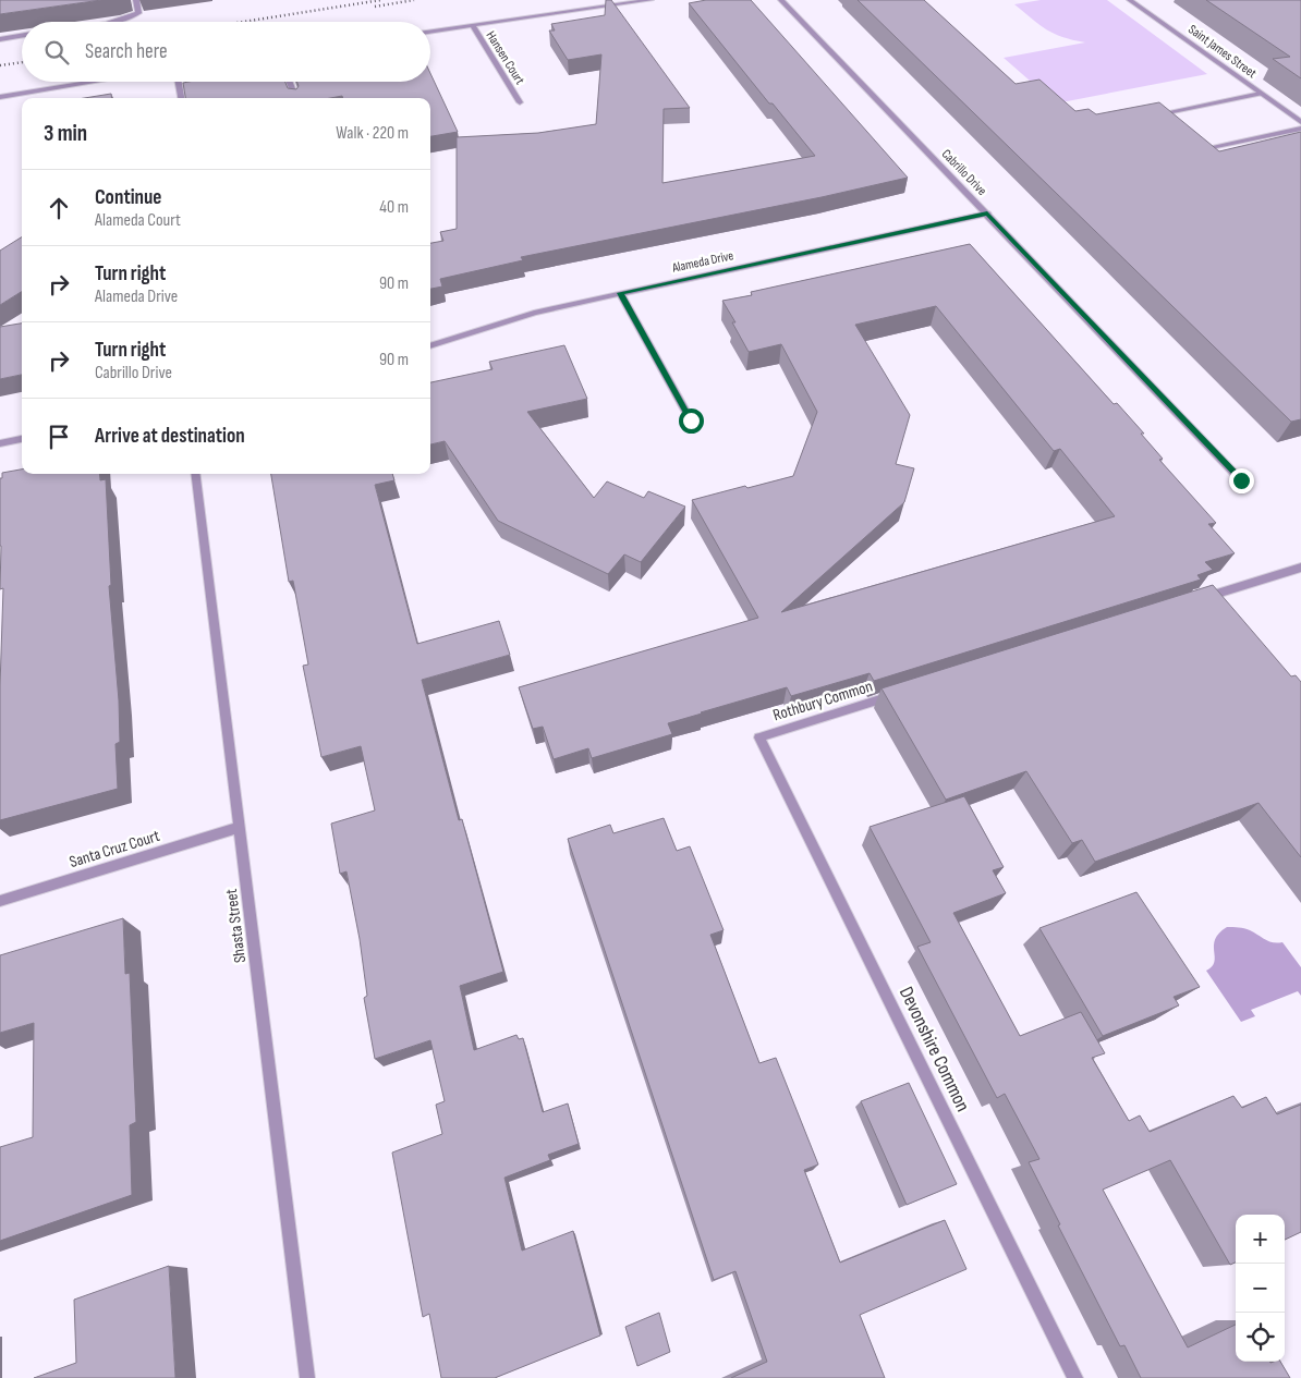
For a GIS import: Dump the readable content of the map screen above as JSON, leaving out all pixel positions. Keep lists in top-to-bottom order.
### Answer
{
  "streets": {
    "street": [
      "Saint James Street",
      "Hansen Court",
      "Cabrillo Drive",
      "Alameda Drive",
      "Rothbury Common",
      "Santa Cruz Court",
      "Shasta Street",
      "Devonshire Common"
    ]
  },
  "crossings": [
    ["Cabrillo Drive", "Alameda Drive"],
    ["Rothbury Common", "Devonshire Common"],
    ["Santa Cruz Court", "Shasta Street"]
  ],
  "page": {
    "search": "Search here",
    "heading": ["3 min", "Walk · 220 m"],
    "list": [
      ["Continue", "Alameda Court", "40 m"],
      ["Turn right", "Alameda Drive", "90 m"],
      ["Turn right", "Cabrillo Drive", "90 m"],
      "Arrive at destination"
    ],
    "map_buttons": ["+", "−"]
  }
}
